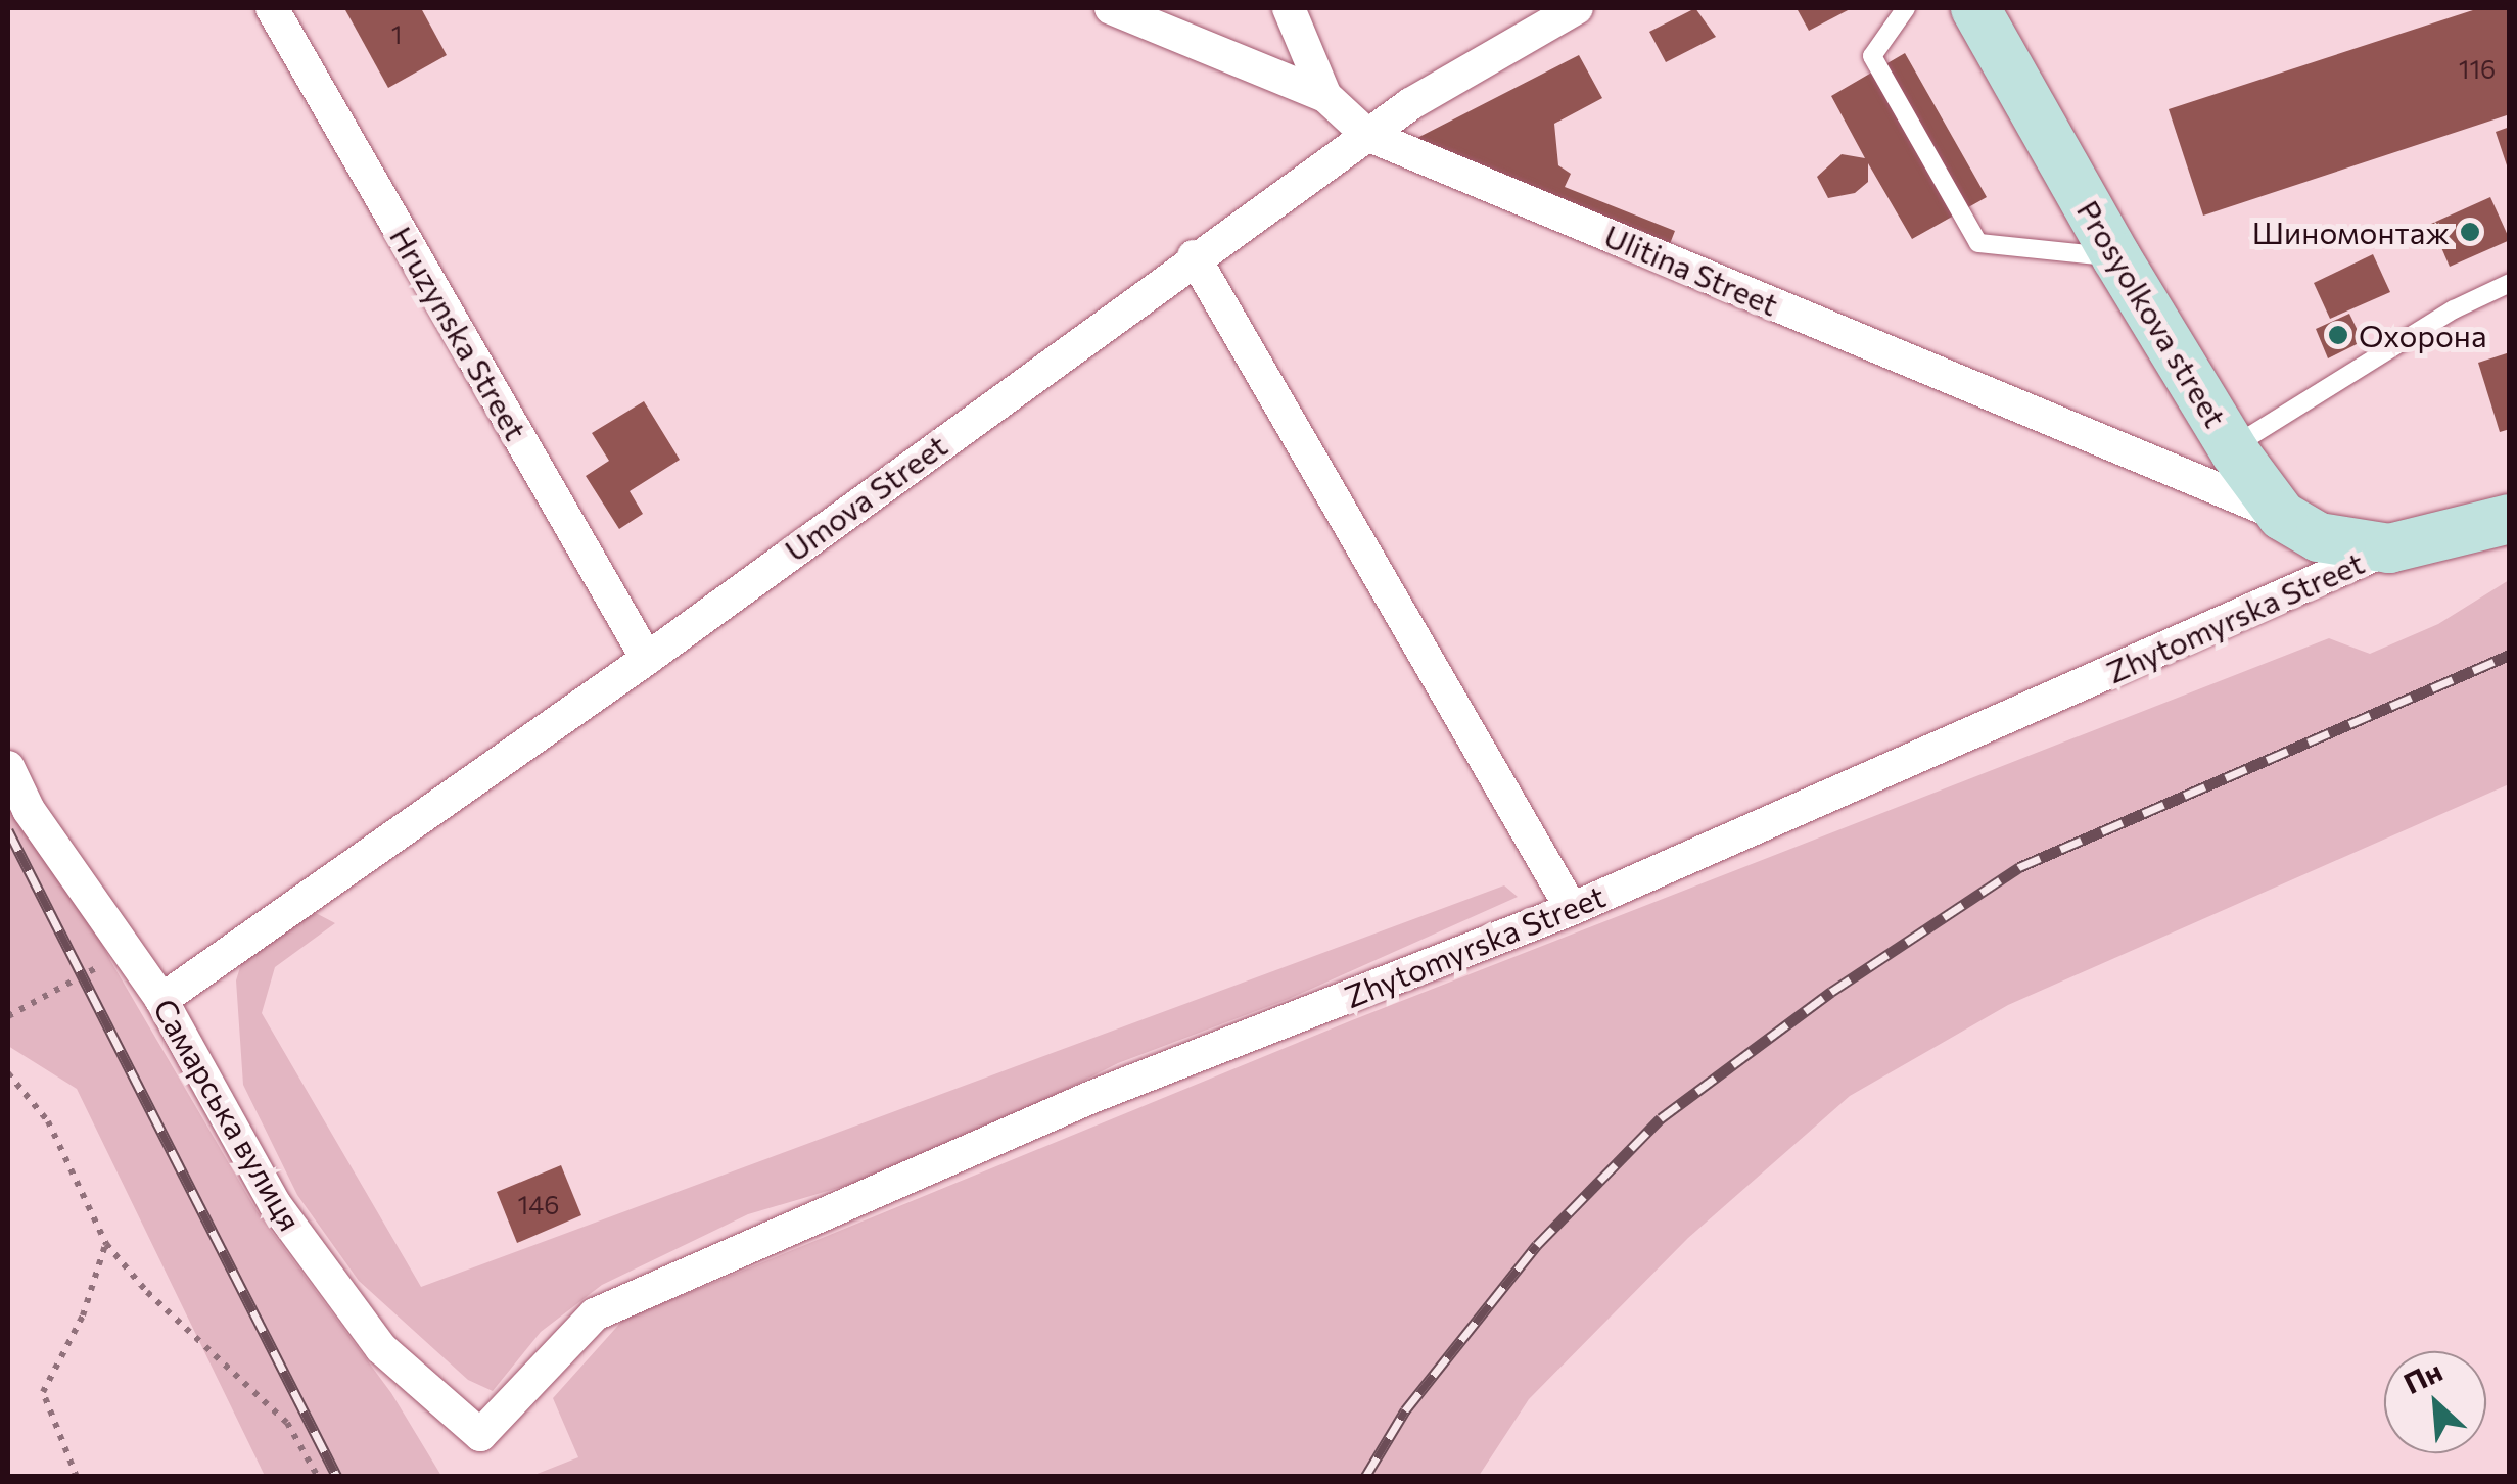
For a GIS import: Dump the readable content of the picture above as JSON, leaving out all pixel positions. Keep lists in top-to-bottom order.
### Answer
{
  "streets": {
    "street": [
      "Ulitina Street",
      "Prosyolkova street",
      "Hruzynska Street",
      "Umova Street",
      "Zhytomyrska Street",
      "Самарська вулиця"
    ]
  },
  "crossings": [
    ["Ulitina Street", "Prosyolkova street"],
    ["Ulitina Street", "Umova Street"],
    ["Prosyolkova street", "Zhytomyrska Street"],
    ["Hruzynska Street", "Umova Street"],
    ["Umova Street", "Самарська вулиця"],
    ["Zhytomyrska Street", "Самарська вулиця"]
  ],
  "places": ["Шиномонтаж", "Охорона"],
  "house_numbers": ["1", "116", "146"],
  "north": "top left"
}
